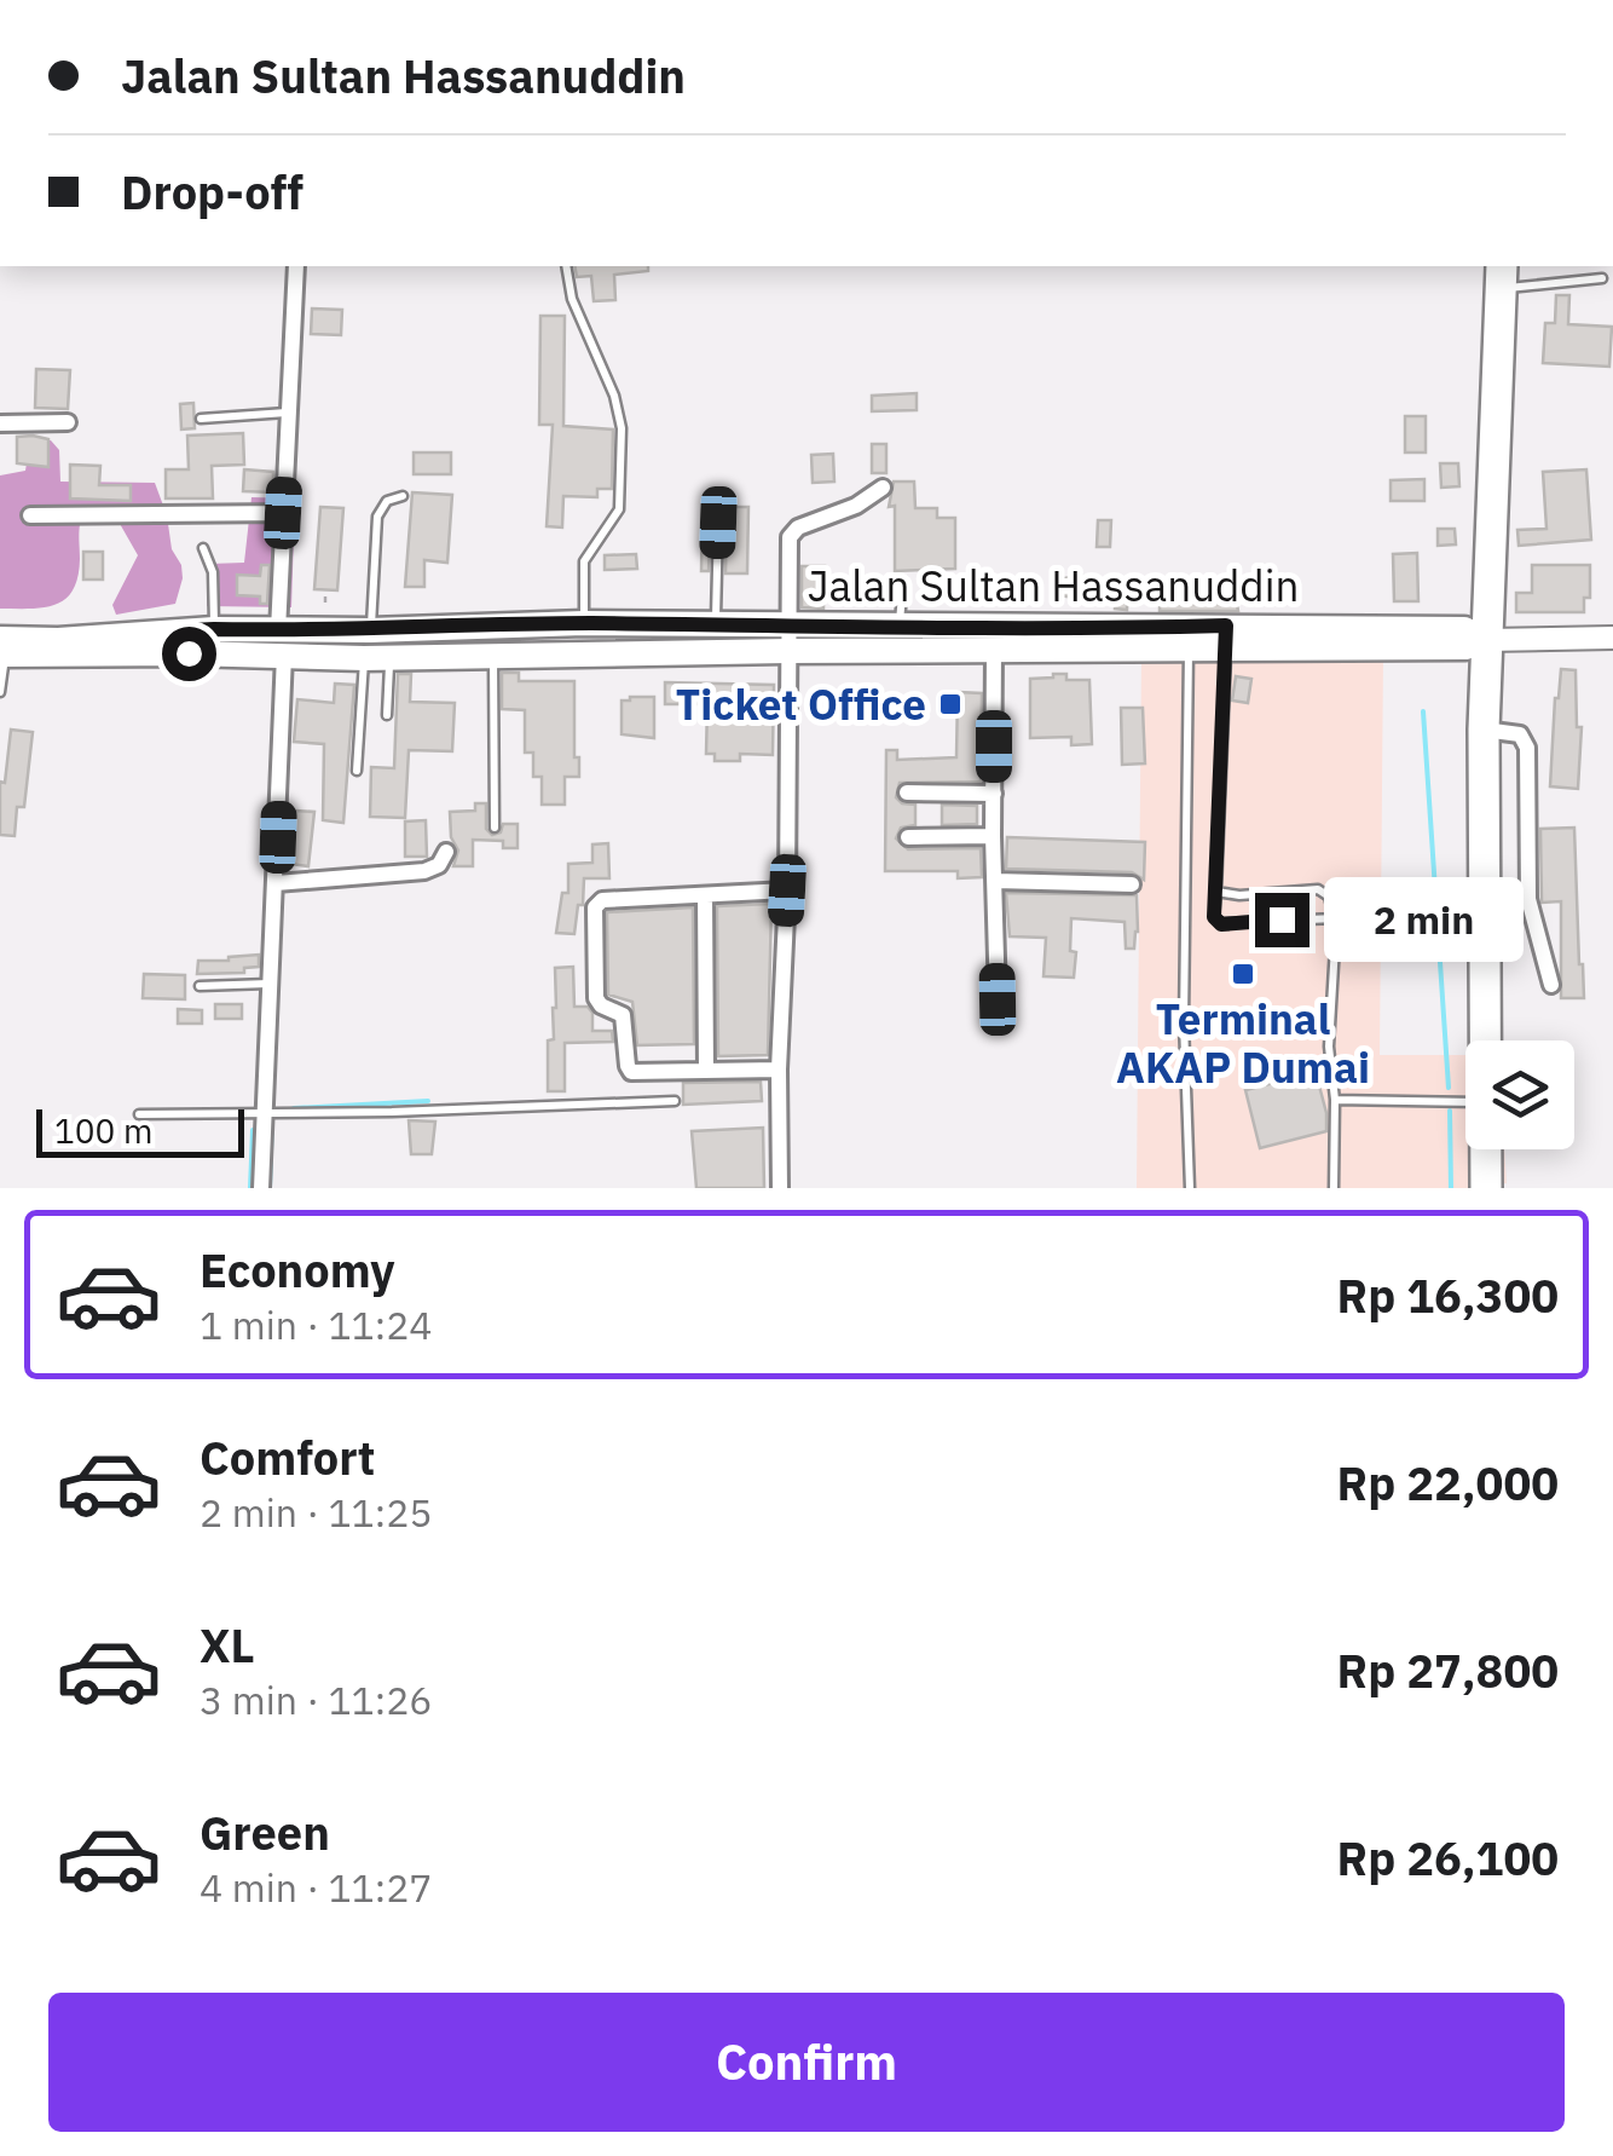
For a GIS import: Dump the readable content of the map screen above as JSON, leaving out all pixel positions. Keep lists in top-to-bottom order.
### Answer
{
  "streets": {
    "main road": ["Jalan Sultan Hassanuddin"]
  },
  "places": {
    "transit": ["Ticket Office", "Terminal AKAP Dumai"]
  },
  "scale_bar": "100 m",
  "page": {
    "banner": ["Jalan Sultan Hassanuddin", "Drop-off"],
    "bubble": "2 min",
    "scale": "100 m",
    "list": [
      {
        "name": "Economy",
        "note": "1 min · 11:24",
        "value": "Rp 16,300"
      },
      {
        "name": "Comfort",
        "note": "2 min · 11:25",
        "value": "Rp 22,000"
      },
      {
        "name": "XL",
        "note": "3 min · 11:26",
        "value": "Rp 27,800"
      },
      {
        "name": "Green",
        "note": "4 min · 11:27",
        "value": "Rp 26,100"
      }
    ],
    "buttons": "Confirm"
  }
}
